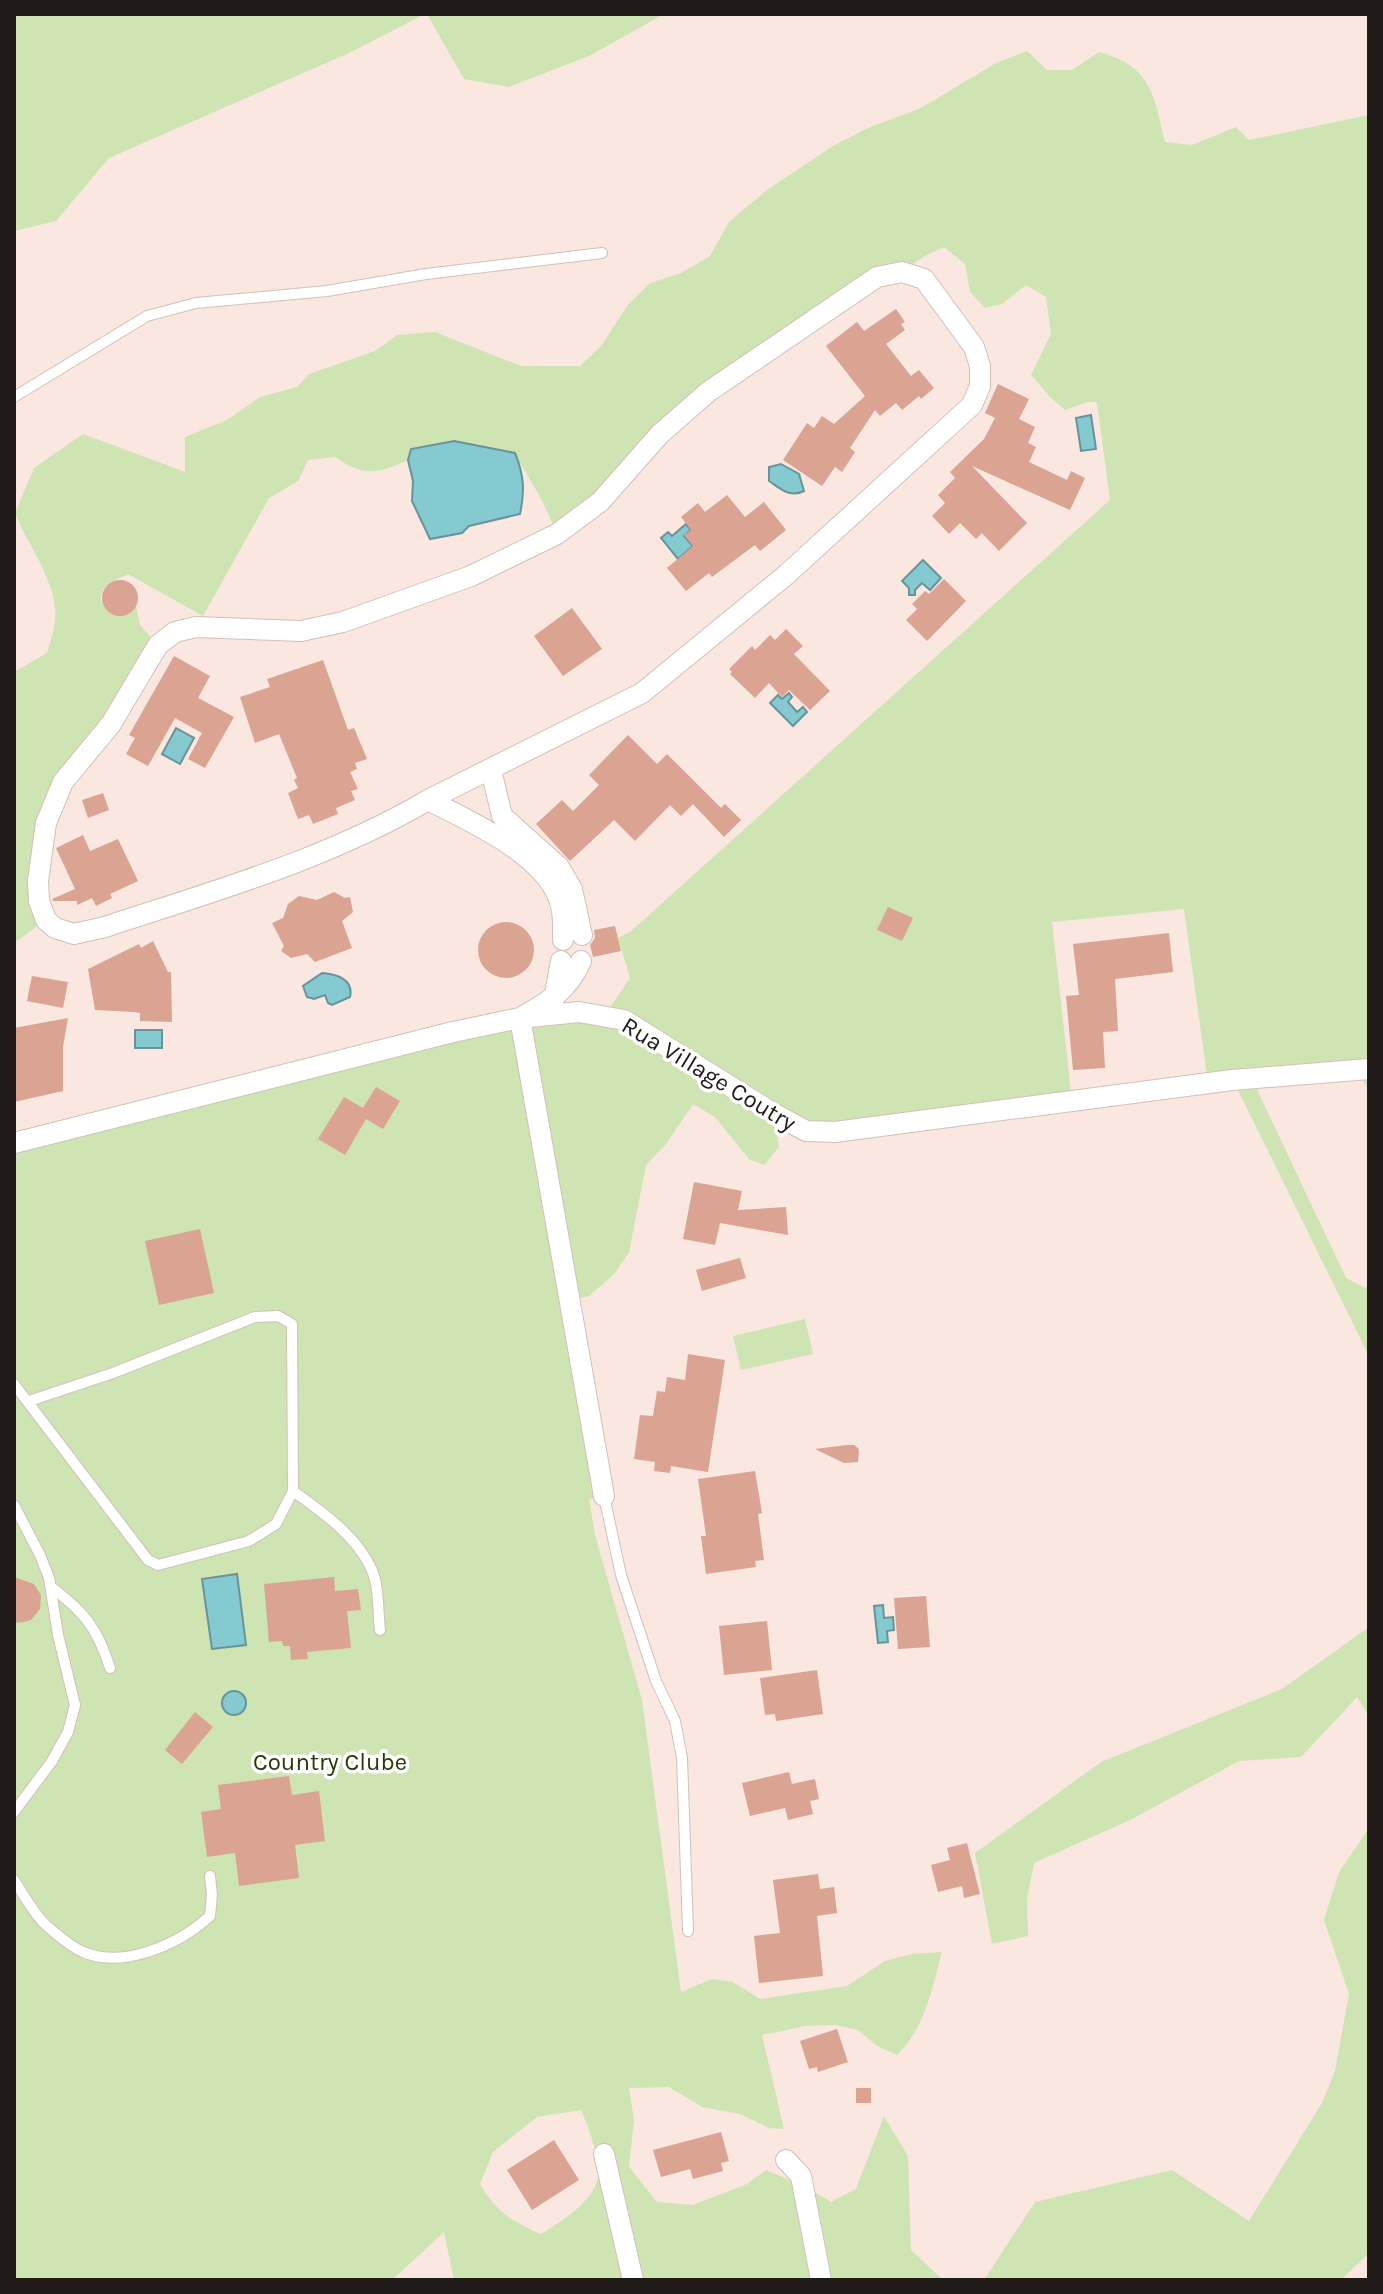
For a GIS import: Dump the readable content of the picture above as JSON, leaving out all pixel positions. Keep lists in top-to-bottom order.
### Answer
{
  "streets": {
    "street": ["Rua Village Coutry"]
  },
  "parks": ["Country Clube"]
}
